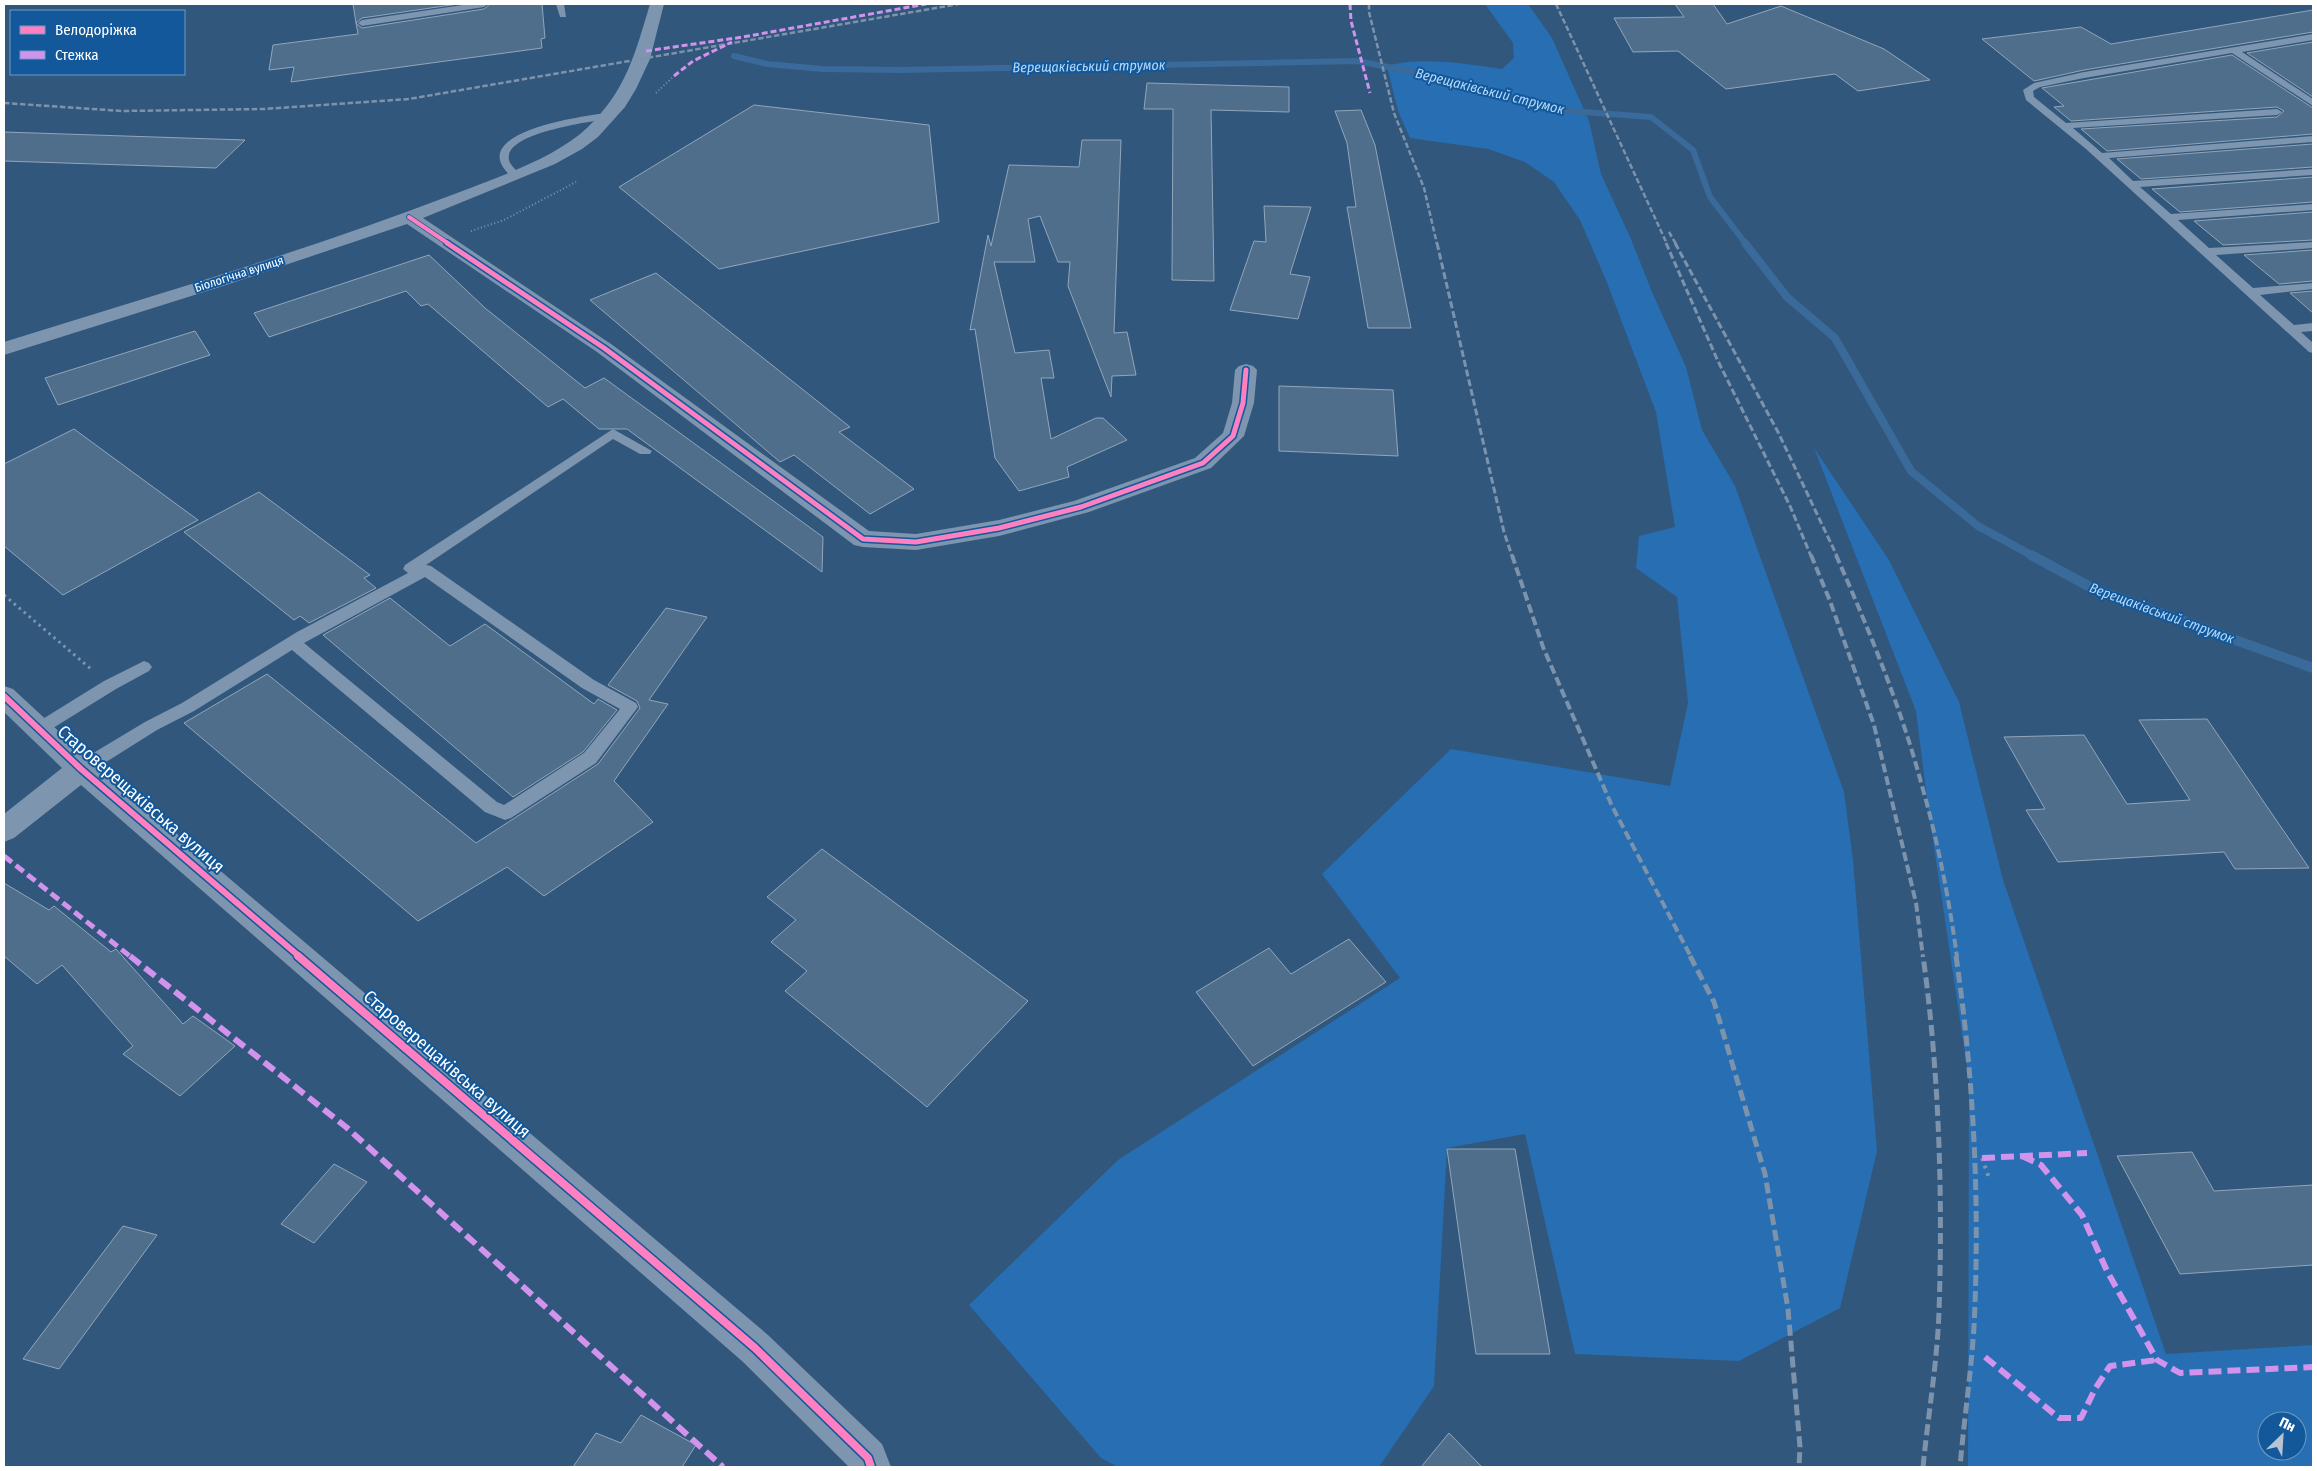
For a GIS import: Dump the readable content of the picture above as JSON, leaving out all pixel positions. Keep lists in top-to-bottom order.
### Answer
{
  "streets": {
    "street": ["Біологічна вулиця", "Староверещаківська вулиця"]
  },
  "water": ["Верещаківський струмок"],
  "legend": ["Велодоріжка", "Стежка"],
  "north": "top right"
}
